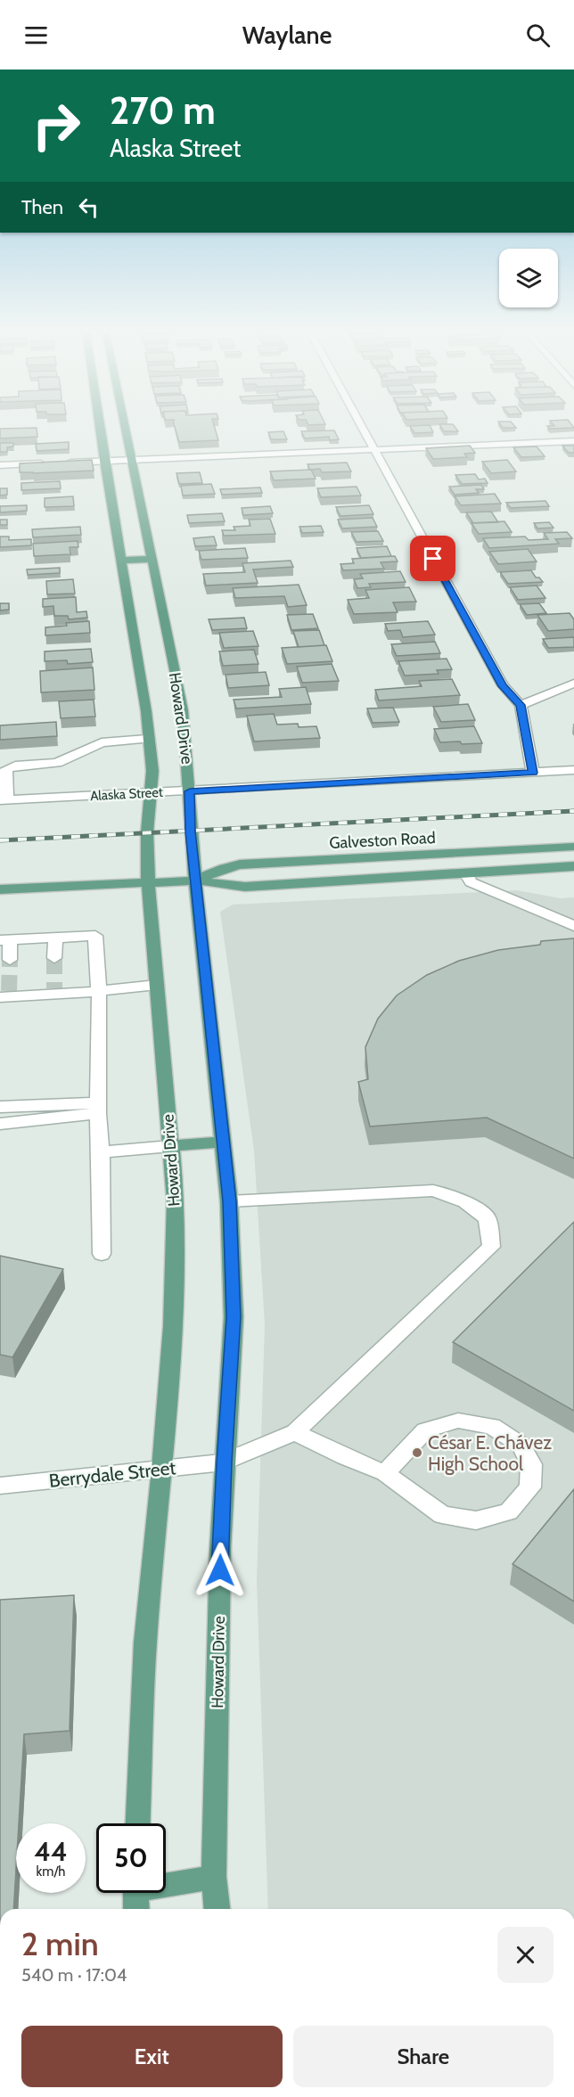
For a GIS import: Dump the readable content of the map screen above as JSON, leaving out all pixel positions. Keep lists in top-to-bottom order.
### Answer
{
  "streets": {
    "main road": ["Howard Drive", "Galveston Road"],
    "street": ["Alaska Street", "Berrydale Street"]
  },
  "crossings": [
    ["Howard Drive", "Alaska Street"],
    ["Howard Drive", "Galveston Road"],
    ["Howard Drive", "Berrydale Street"]
  ],
  "places": ["César E. Chávez High School"],
  "page": {
    "header": "Waylane",
    "turn": ["270 m", "Alaska Street"],
    "then": "Then",
    "speed": "44 km/h",
    "limit": "50",
    "heading": ["2 min", "540 m · 17:04"],
    "buttons": ["Exit", "Share"]
  }
}
